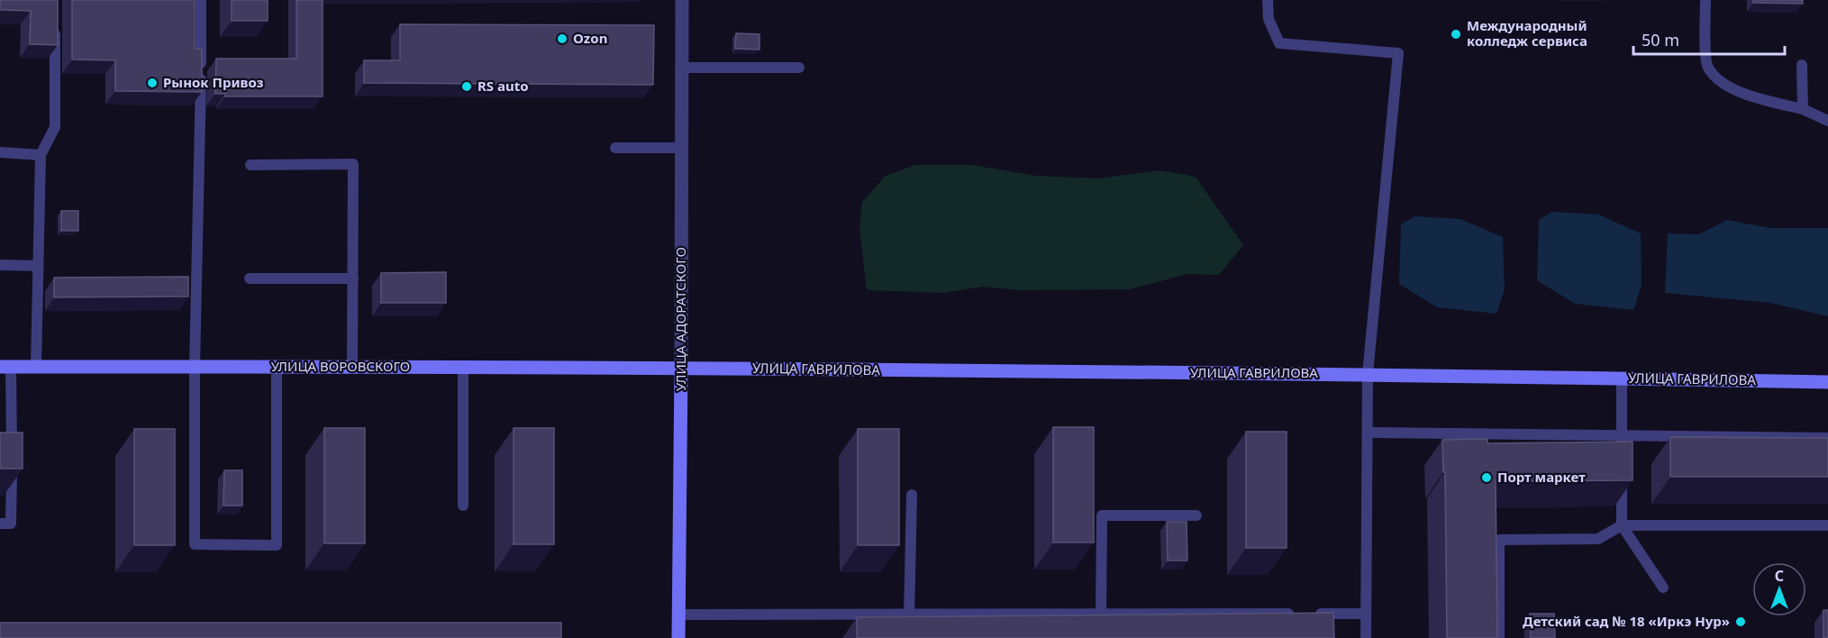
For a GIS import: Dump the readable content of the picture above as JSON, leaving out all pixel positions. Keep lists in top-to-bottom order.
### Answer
{
  "streets": {
    "street": ["УЛИЦА АДОРАТСКОГО", "УЛИЦА ВОРОВСКОГО", "УЛИЦА ГАВРИЛОВА"]
  },
  "crossings": [
    ["УЛИЦА АДОРАТСКОГО", "УЛИЦА ВОРОВСКОГО"],
    ["УЛИЦА АДОРАТСКОГО", "УЛИЦА ГАВРИЛОВА"],
    ["УЛИЦА ВОРОВСКОГО", "УЛИЦА ГАВРИЛОВА"]
  ],
  "places": [
    "Международный колледж сервиса",
    "Ozon",
    "Рынок Привоз",
    "RS auto",
    "Порт маркет",
    "Детский сад № 18 «Иркэ Нур»"
  ],
  "scale_bar": "50 m",
  "north": "top"
}
